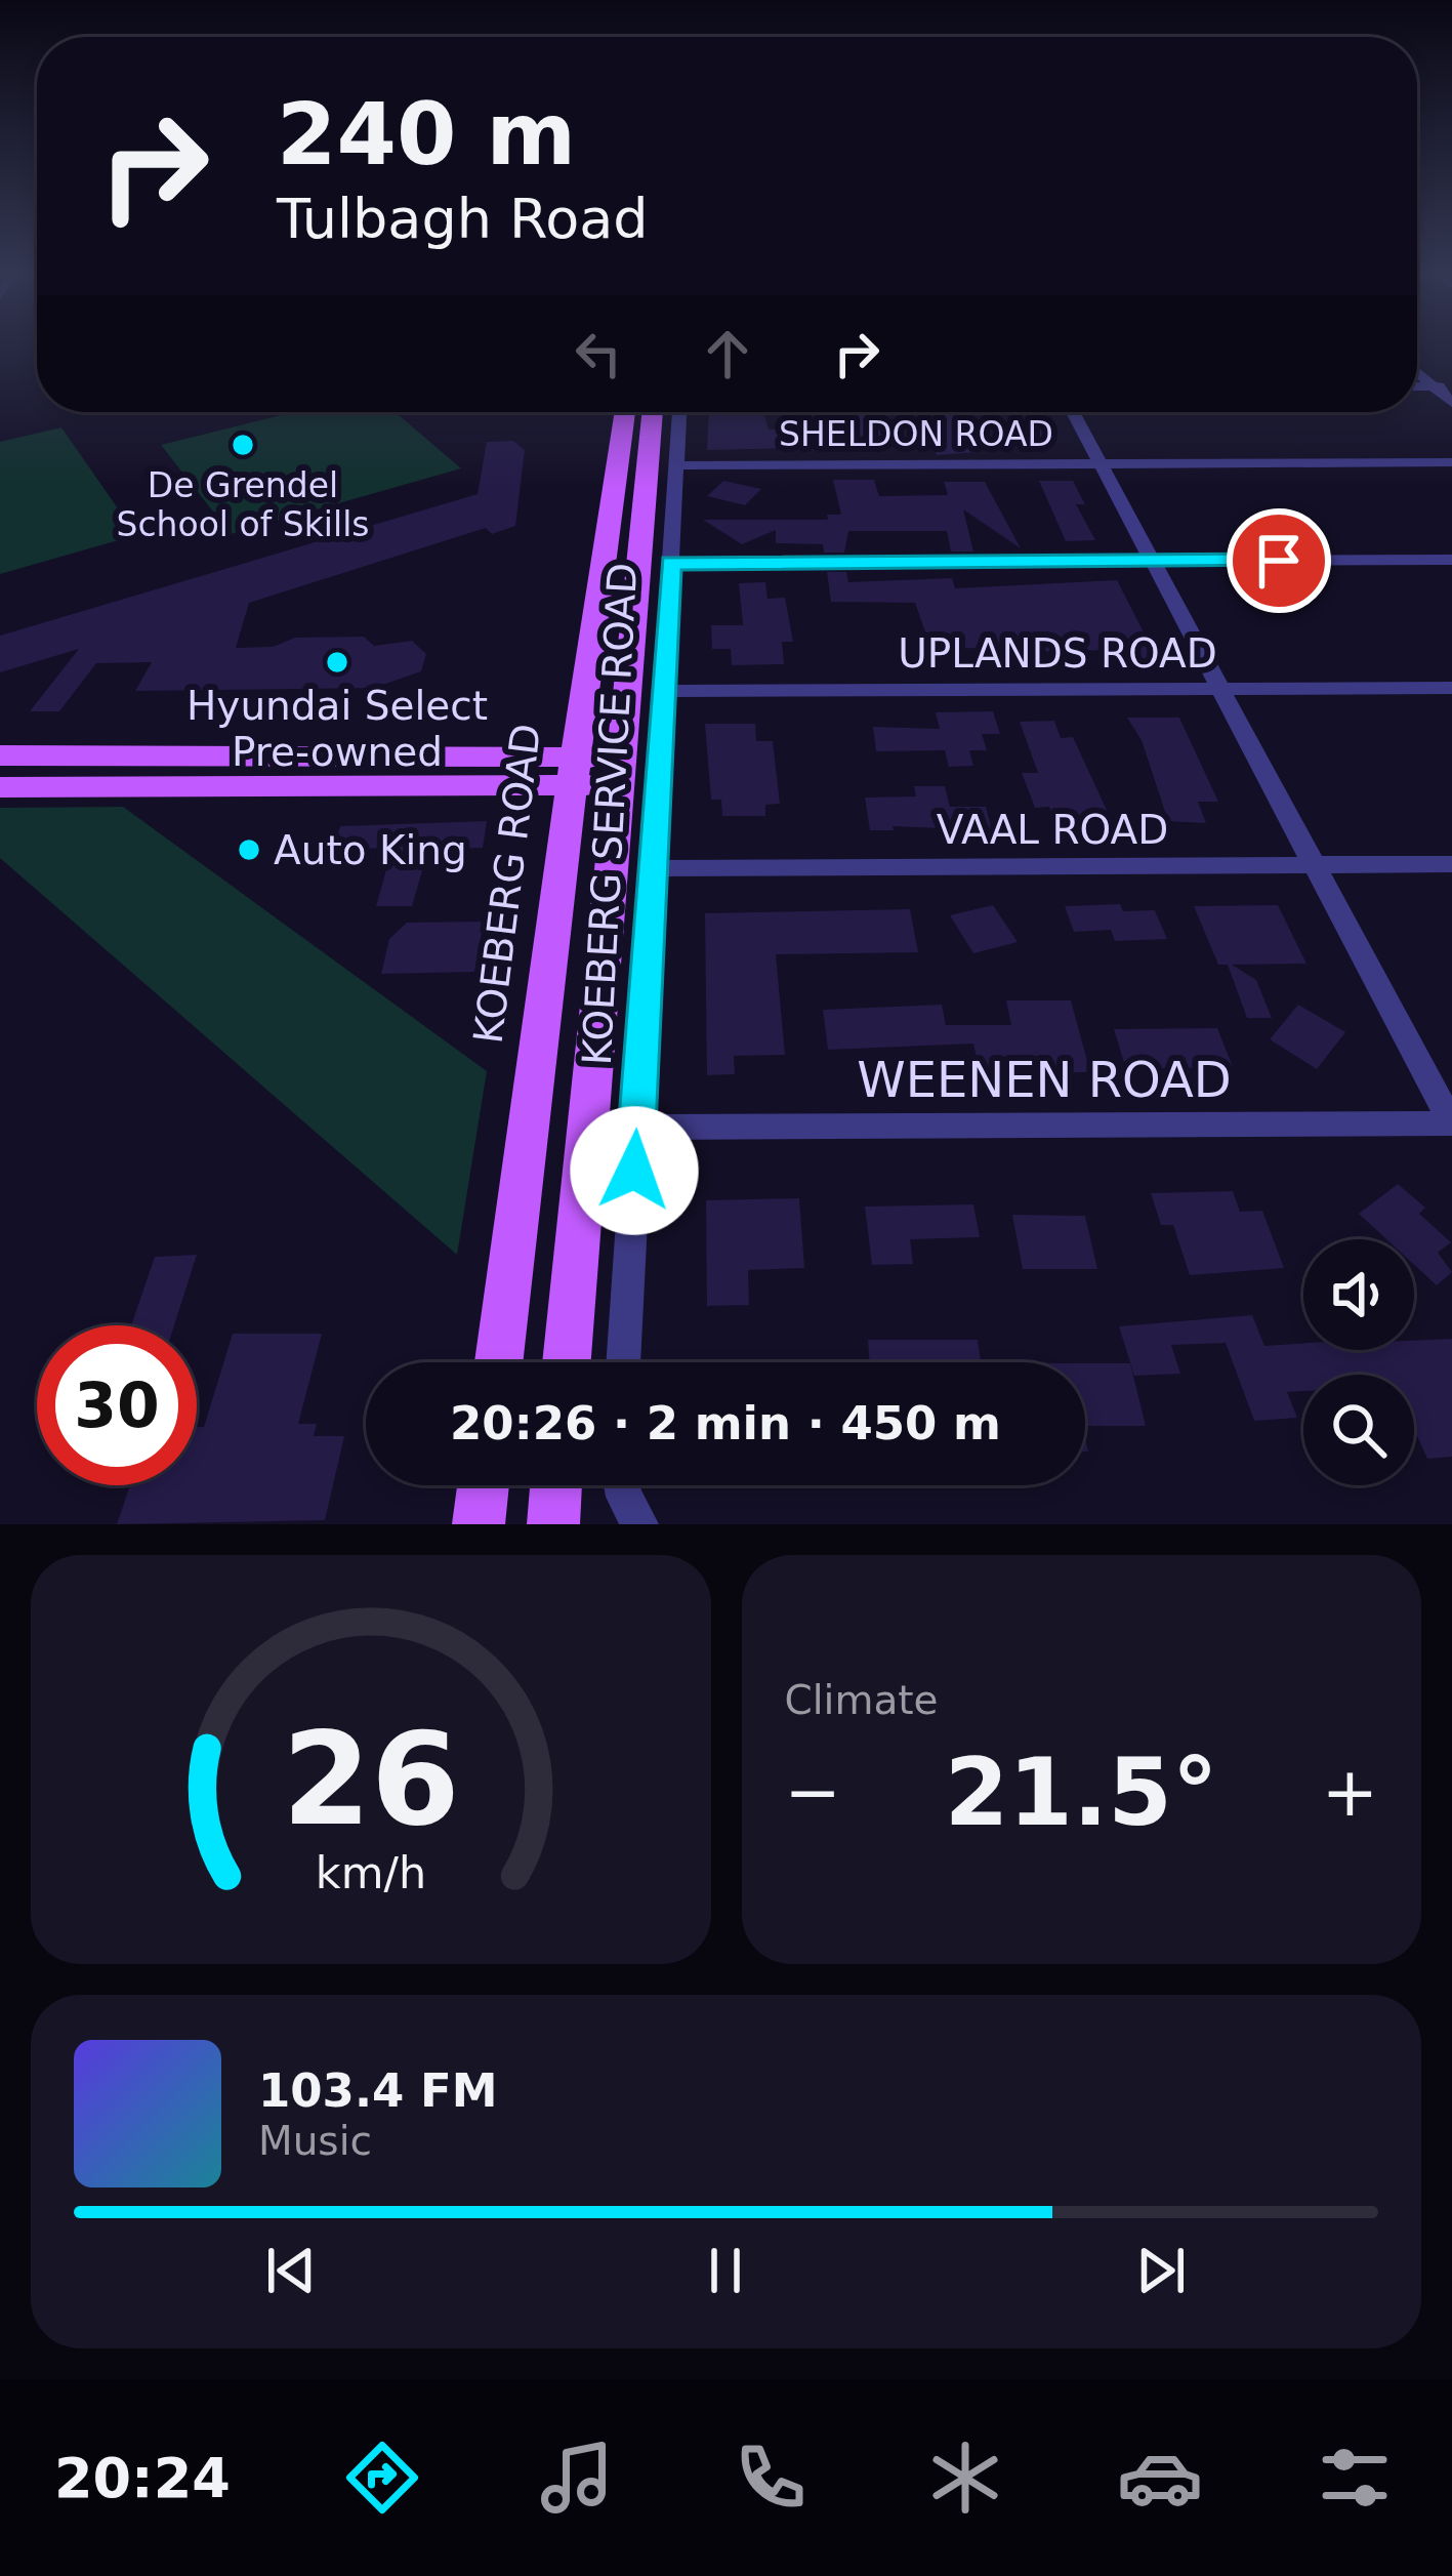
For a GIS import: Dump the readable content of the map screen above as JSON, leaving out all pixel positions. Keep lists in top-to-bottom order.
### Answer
{
  "streets": {
    "main road": ["KOEBERG ROAD"],
    "street": [
      "SHELDON ROAD",
      "UPLANDS ROAD",
      "KOEBERG SERVICE ROAD",
      "VAAL ROAD",
      "WEENEN ROAD"
    ]
  },
  "crossings": [
    ["SHELDON ROAD", "KOEBERG SERVICE ROAD"],
    ["UPLANDS ROAD", "KOEBERG SERVICE ROAD"],
    ["KOEBERG SERVICE ROAD", "VAAL ROAD"],
    ["KOEBERG SERVICE ROAD", "WEENEN ROAD"]
  ],
  "places": ["De Grendel School of Skills", "Hyundai Select Pre-owned", "Auto King"],
  "page": {
    "turn": ["240 m", "Tulbagh Road"],
    "limit": "30",
    "trip": "20:26 · 2 min · 450 m",
    "tile": "Climate",
    "heat": ["−", "21.5°", "+"],
    "song": ["103.4 FM", "Music"],
    "tabs": "20:24",
    "gauge": ["26", "km/h"]
  }
}
